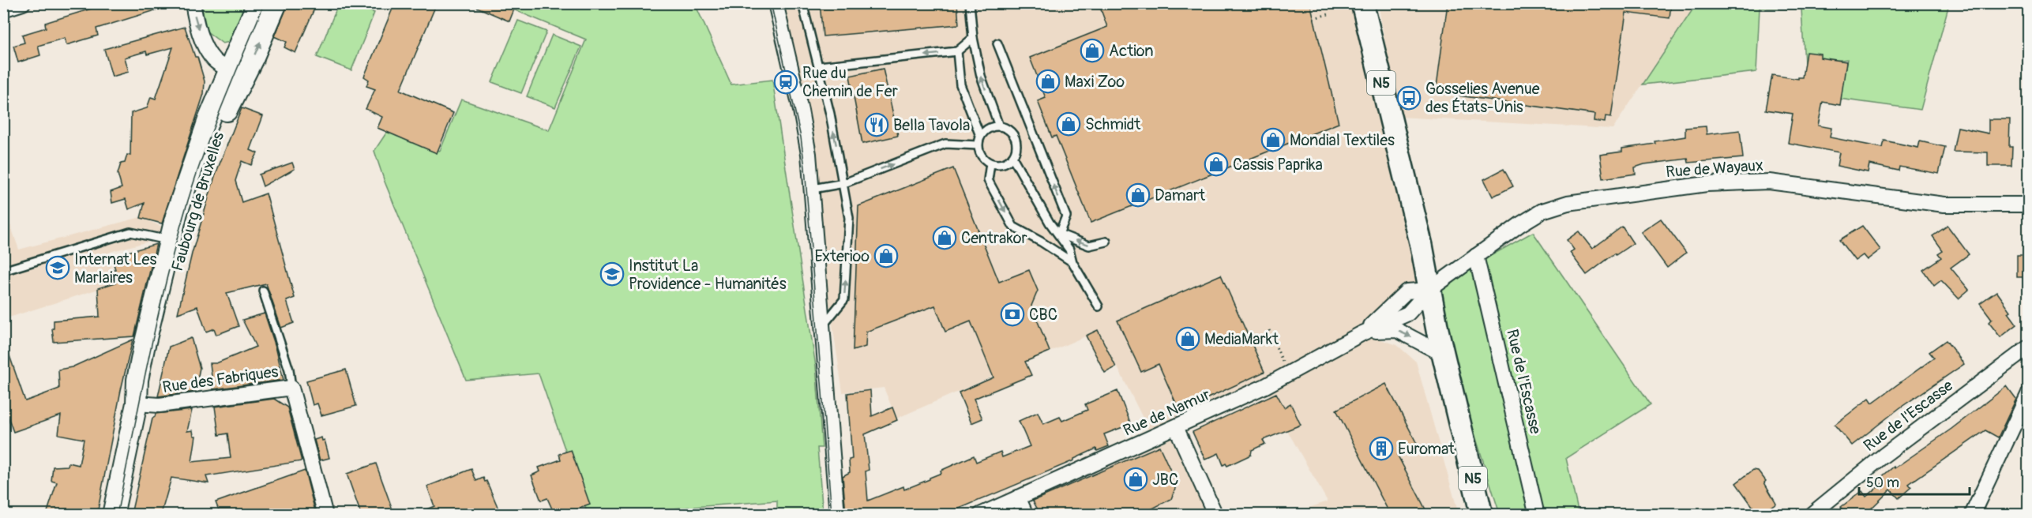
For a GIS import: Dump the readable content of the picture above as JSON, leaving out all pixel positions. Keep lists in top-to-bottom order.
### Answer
{
  "streets": {
    "main road": ["N5"],
    "street": [
      "Rue de Wayaux",
      "Faubourg de Bruxelles",
      "Rue des Fabriques",
      "Rue de l'Escasse",
      "Rue de Namur"
    ]
  },
  "crossings": [
    ["N5", "Rue de Wayaux"],
    ["N5", "Rue de Namur"],
    ["Rue de Wayaux", "Rue de l'Escasse"],
    ["Faubourg de Bruxelles", "Rue des Fabriques"]
  ],
  "places": {
    "shop": [
      "Action",
      "Maxi Zoo",
      "Schmidt",
      "Mondial Textiles",
      "Cassis Paprika",
      "Damart",
      "Centrakor",
      "Exterioo",
      "MediaMarkt",
      "JBC"
    ],
    "station": ["Rue du Chemin de Fer"],
    "bus stop": ["Gosselies Avenue des États-Unis"],
    "restaurant": ["Bella Tavola"],
    "school or university": ["Internat Les Marlaires", "Institut La Providence - Humanités"],
    "bank": ["CBC"],
    "building": ["Euromat"]
  },
  "scale_bar": "50 m"
}
